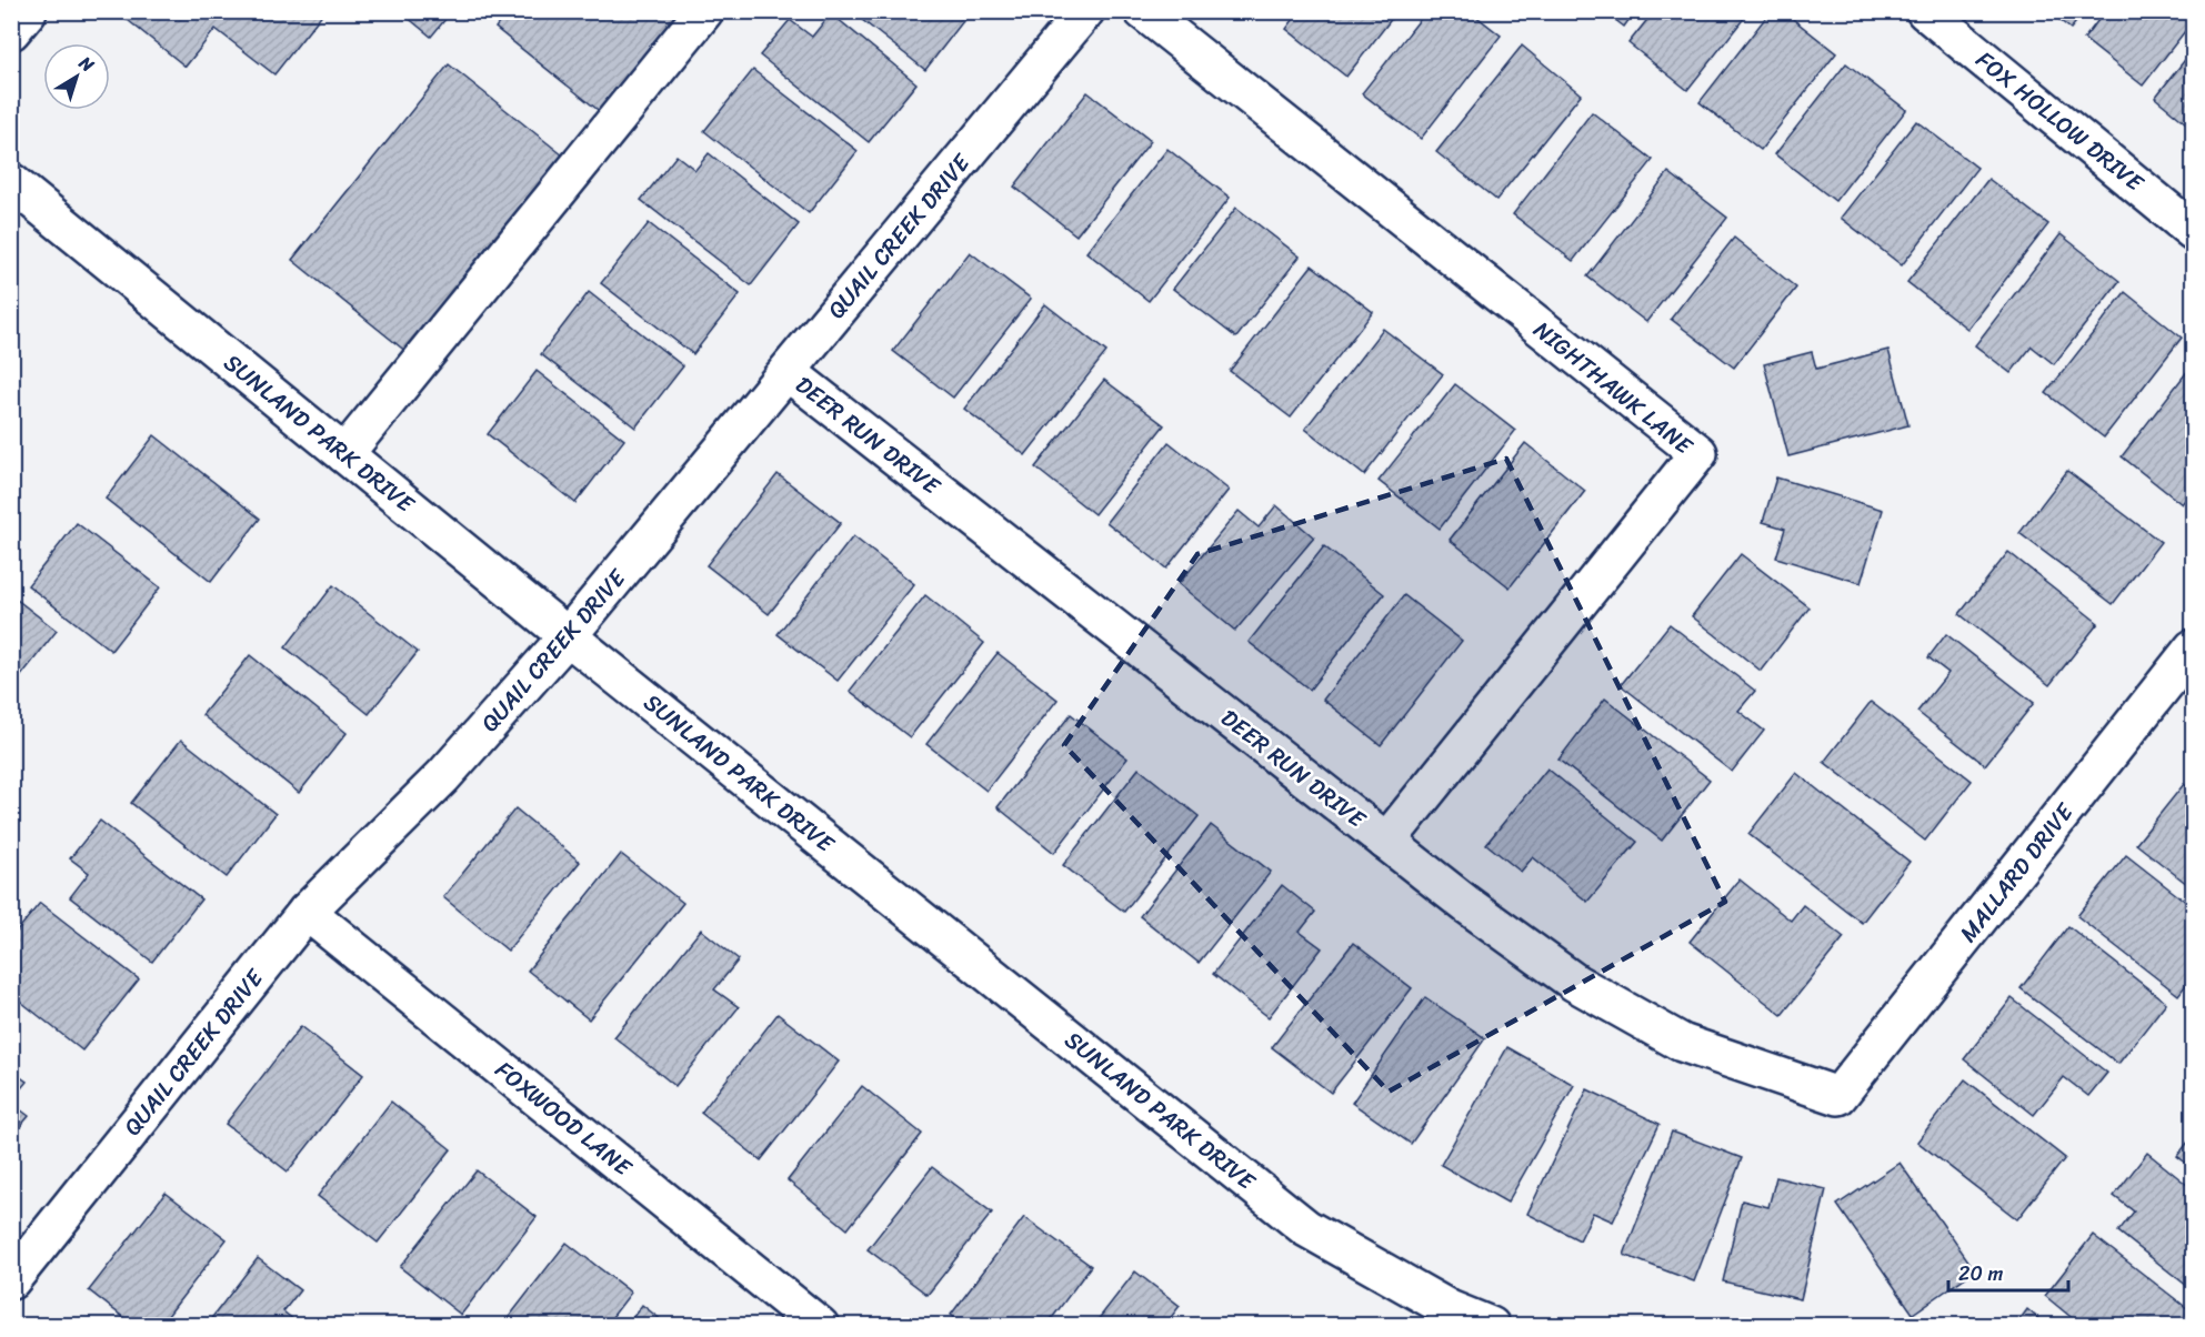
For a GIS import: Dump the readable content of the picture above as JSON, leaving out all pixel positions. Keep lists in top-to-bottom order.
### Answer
{
  "streets": {
    "street": [
      "FOX HOLLOW DRIVE",
      "QUAIL CREEK DRIVE",
      "NIGHTHAWK LANE",
      "SUNLAND PARK DRIVE",
      "DEER RUN DRIVE",
      "MALLARD DRIVE",
      "FOXWOOD LANE"
    ]
  },
  "crossings": [
    ["QUAIL CREEK DRIVE", "SUNLAND PARK DRIVE"],
    ["QUAIL CREEK DRIVE", "DEER RUN DRIVE"],
    ["QUAIL CREEK DRIVE", "FOXWOOD LANE"],
    ["NIGHTHAWK LANE", "DEER RUN DRIVE"],
    ["DEER RUN DRIVE", "MALLARD DRIVE"]
  ],
  "scale_bar": "20 m",
  "north": "top right"
}
